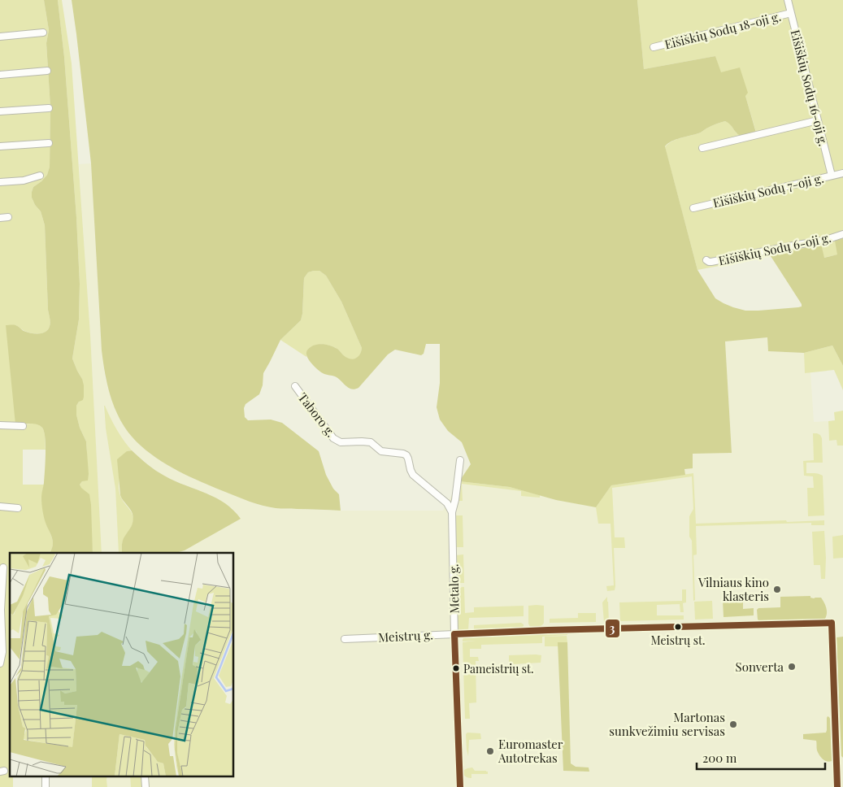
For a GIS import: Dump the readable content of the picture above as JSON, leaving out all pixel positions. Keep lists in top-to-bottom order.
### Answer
{
  "streets": {
    "street": [
      "Eišiškių Sodų 18-oji g.",
      "Eišiškių Sodų 16-oji g.",
      "Eišiškių Sodų 7-oji g.",
      "Eišiškių Sodų 6-oji g.",
      "Taboro g.",
      "Metalo g.",
      "Meistrų g."
    ]
  },
  "crossings": [
    ["Eišiškių Sodų 18-oji g.", "Eišiškių Sodų 16-oji g."],
    ["Eišiškių Sodų 16-oji g.", "Eišiškių Sodų 7-oji g."],
    ["Taboro g.", "Metalo g."],
    ["Metalo g.", "Meistrų g."]
  ],
  "places": [
    "Vilniaus kino klasteris",
    "Meistrų st.",
    "Sonverta",
    "Pameistrių st.",
    "Martonas sunkvežimiu servisas",
    "Euromaster Autotrekas"
  ],
  "lines": ["transit line 3"],
  "scale_bar": "200 m"
}
